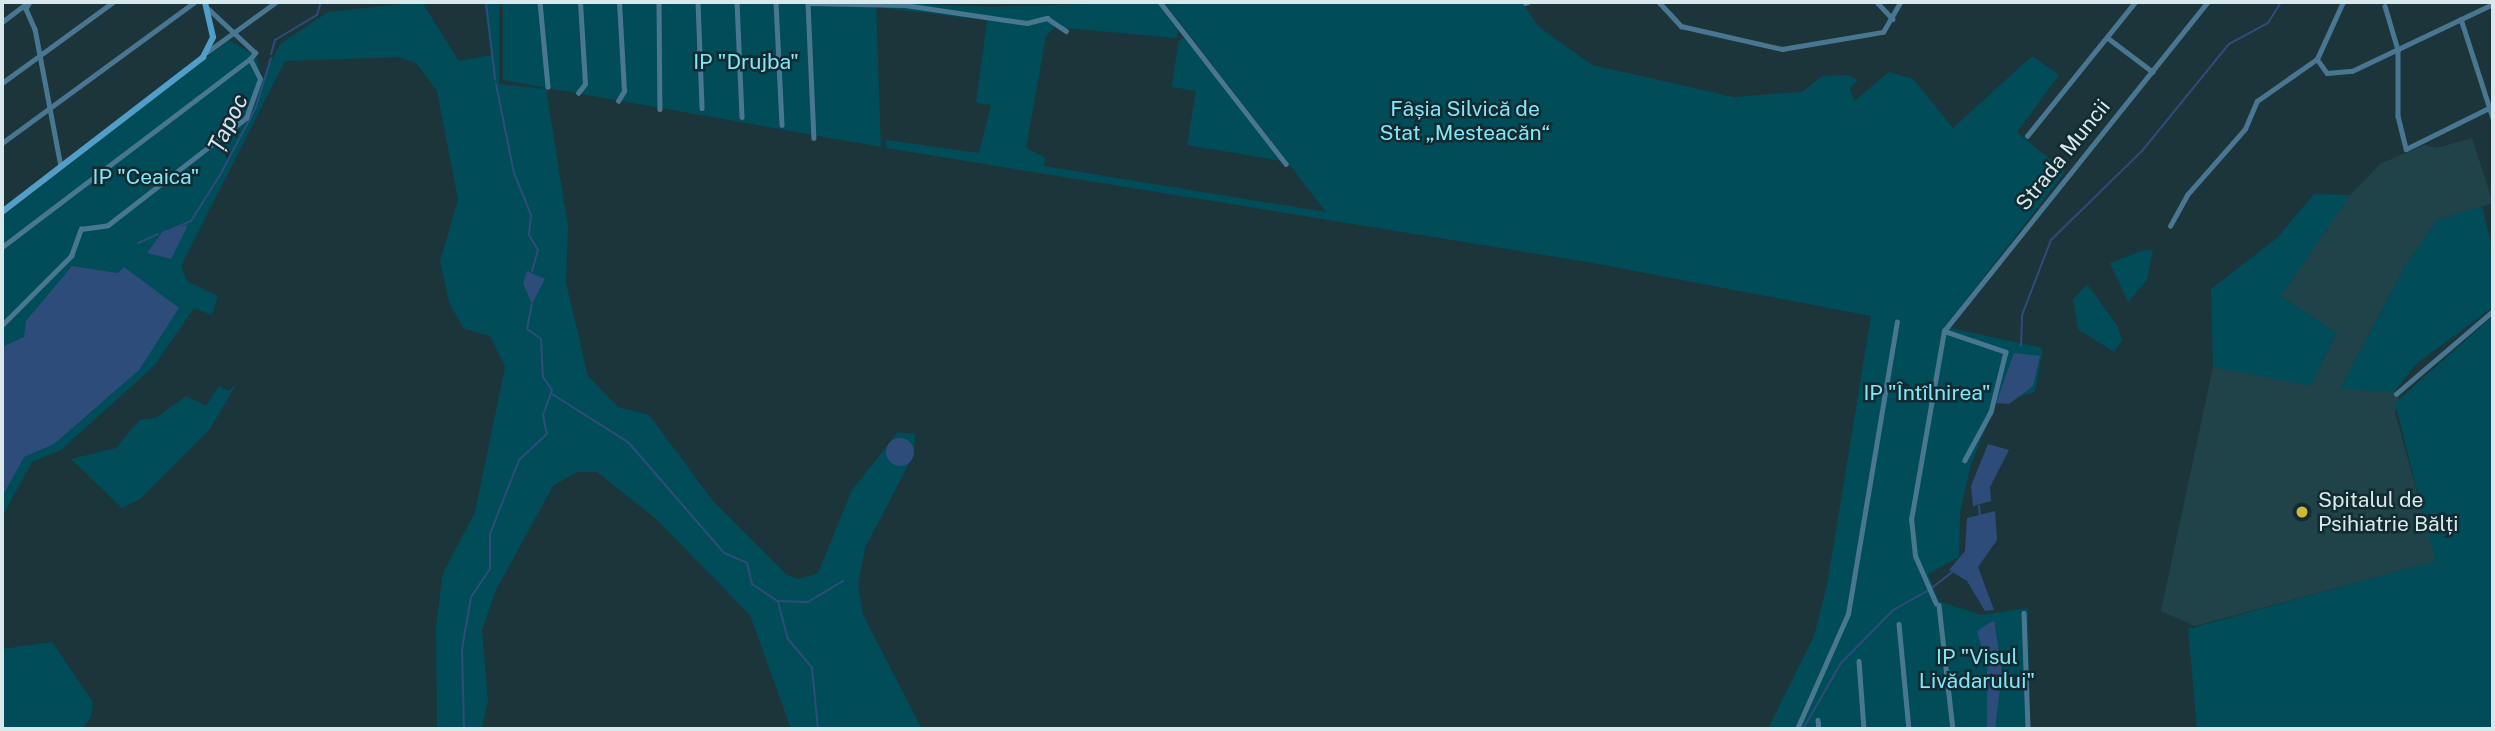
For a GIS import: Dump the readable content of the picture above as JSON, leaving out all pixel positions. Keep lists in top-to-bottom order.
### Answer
{
  "streets": {
    "street": ["Strada Muncii"]
  },
  "water": ["Țapoc"],
  "parks": [
    "IP \"Drujba\"",
    "Fâșia Silvică de Stat „Mesteacăn“",
    "IP \"Ceaica\"",
    "IP \"Întîlnirea\"",
    "IP \"Visul Livădarului\""
  ],
  "places": ["Spitalul de Psihiatrie Bălți"]
}
